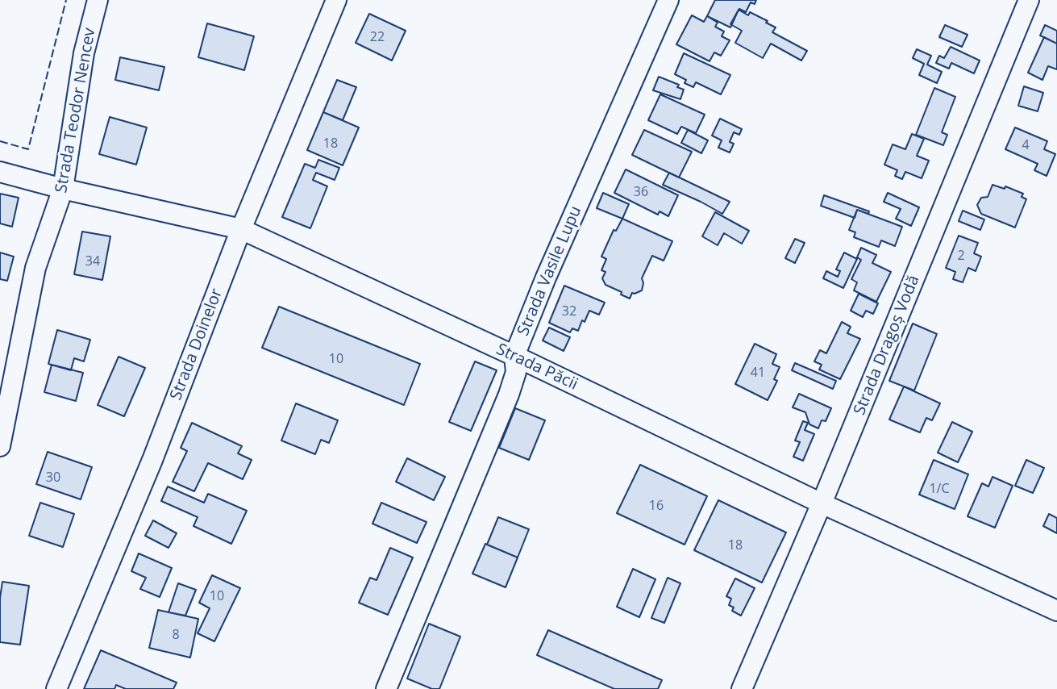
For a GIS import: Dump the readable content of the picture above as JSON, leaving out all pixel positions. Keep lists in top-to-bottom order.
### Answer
{
  "streets": {
    "street": [
      "Strada Teodor Nencev",
      "Strada Vasile Lupu",
      "Strada Doinelor",
      "Strada Dragoș Vodă",
      "Strada Păcii"
    ]
  },
  "crossings": [
    ["Strada Teodor Nencev", "Strada Păcii"],
    ["Strada Vasile Lupu", "Strada Păcii"],
    ["Strada Doinelor", "Strada Păcii"],
    ["Strada Dragoș Vodă", "Strada Păcii"]
  ],
  "house_numbers": [
    "22",
    "18",
    "4",
    "36",
    "2",
    "34",
    "32",
    "10",
    "41",
    "30",
    "1/C",
    "16",
    "18",
    "10",
    "8"
  ]
}
